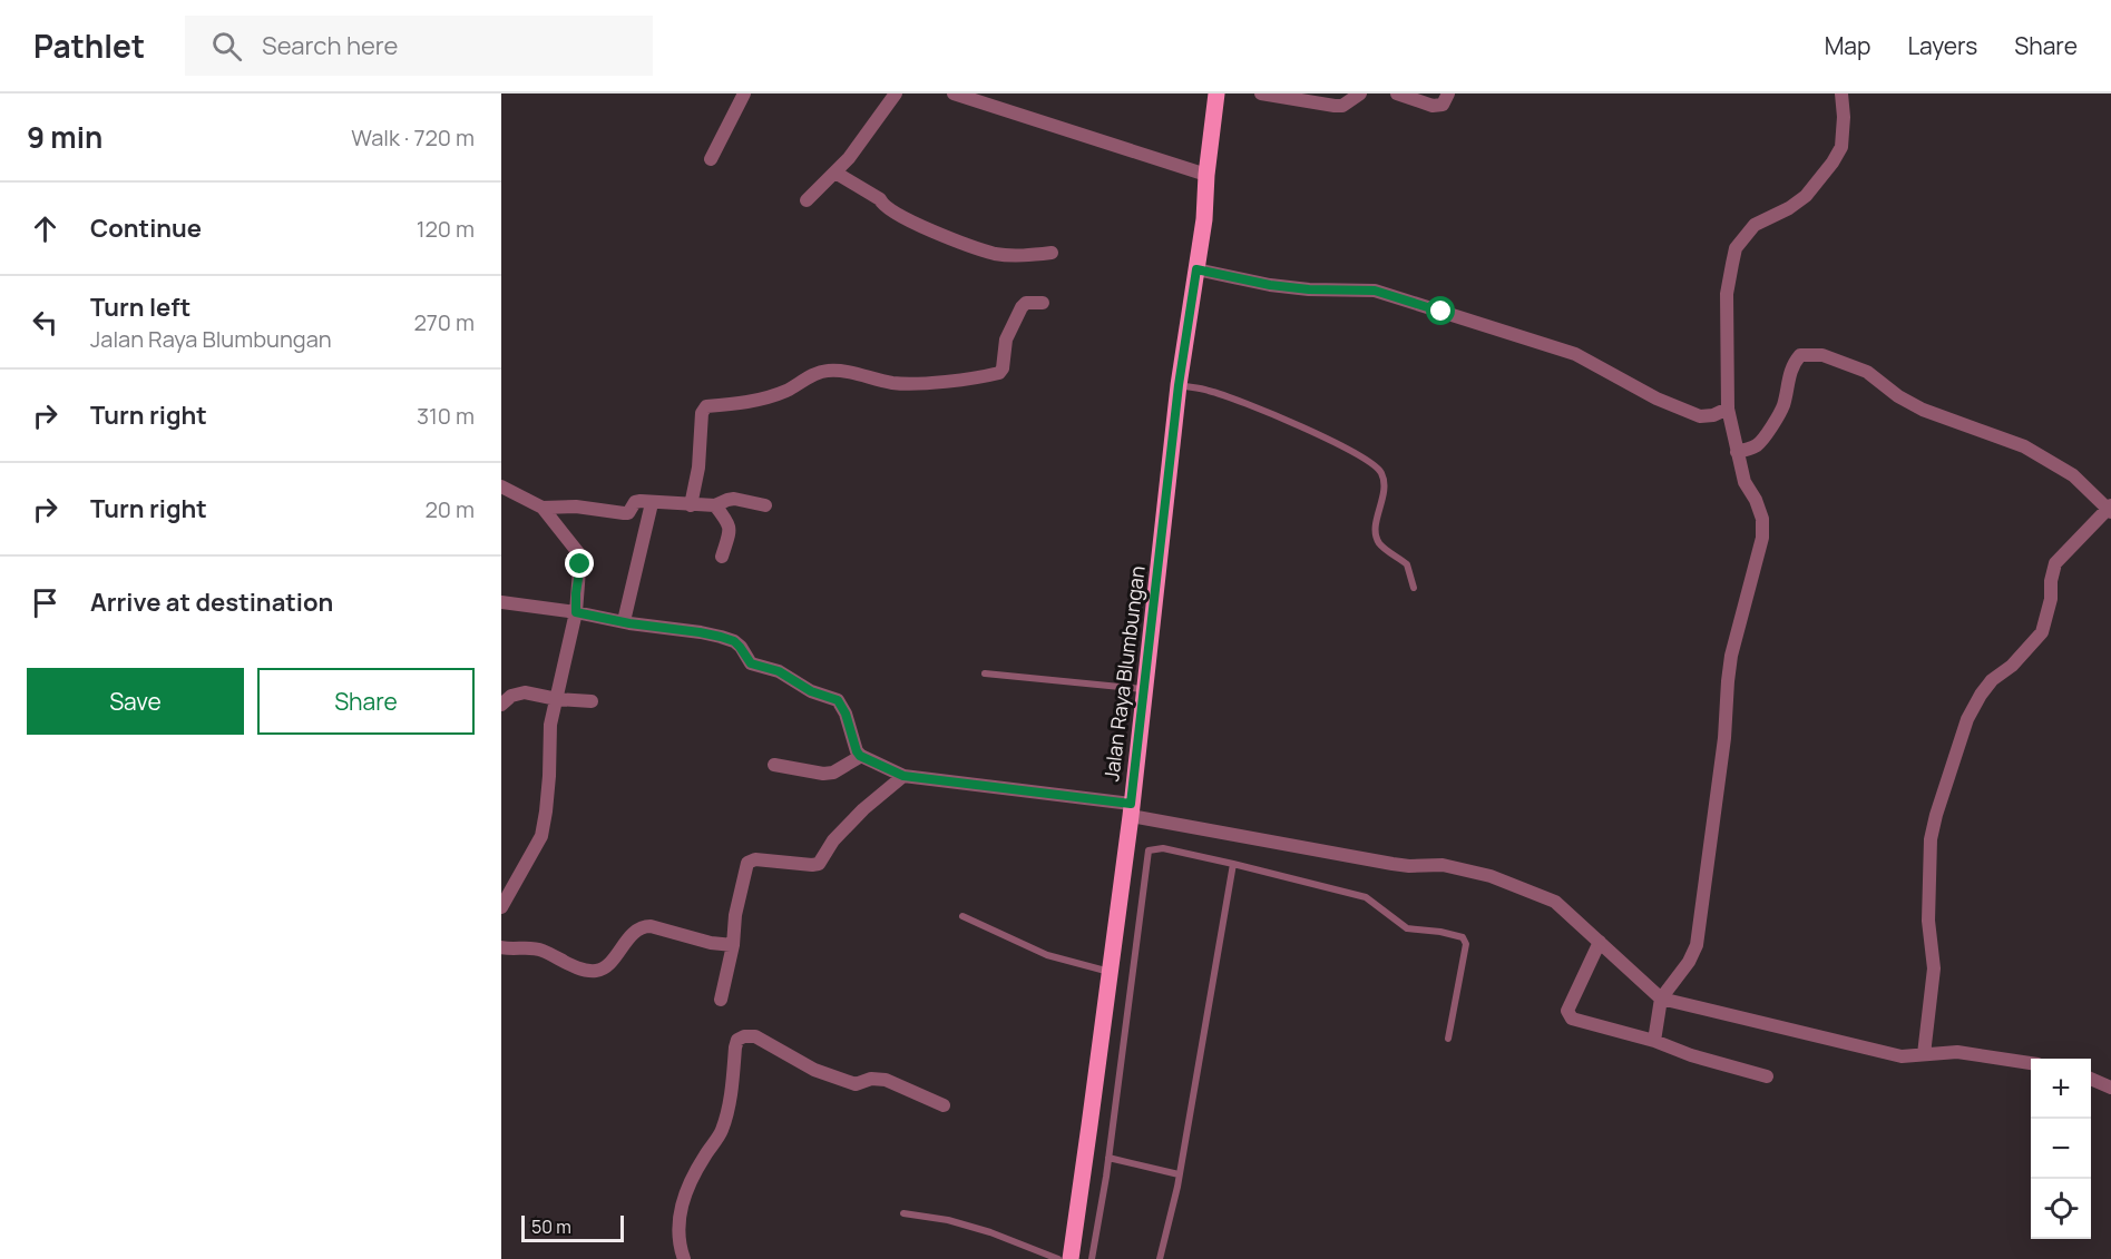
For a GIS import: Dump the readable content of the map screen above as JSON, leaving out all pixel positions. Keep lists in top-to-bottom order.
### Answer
{
  "streets": {
    "main road": ["Jalan Raya Blumbungan"]
  },
  "scale_bar": "50 m",
  "page": {
    "header": "Pathlet",
    "search": "Search here",
    "nav": ["Map", "Layers", "Share"],
    "heading": ["9 min", "Walk · 720 m"],
    "list": [
      ["Continue", "120 m"],
      ["Turn left", "Jalan Raya Blumbungan", "270 m"],
      ["Turn right", "310 m"],
      ["Turn right", "20 m"],
      "Arrive at destination"
    ],
    "buttons": ["Save", "Share"],
    "map_buttons": ["+", "−"],
    "scale": "50 m"
  }
}
